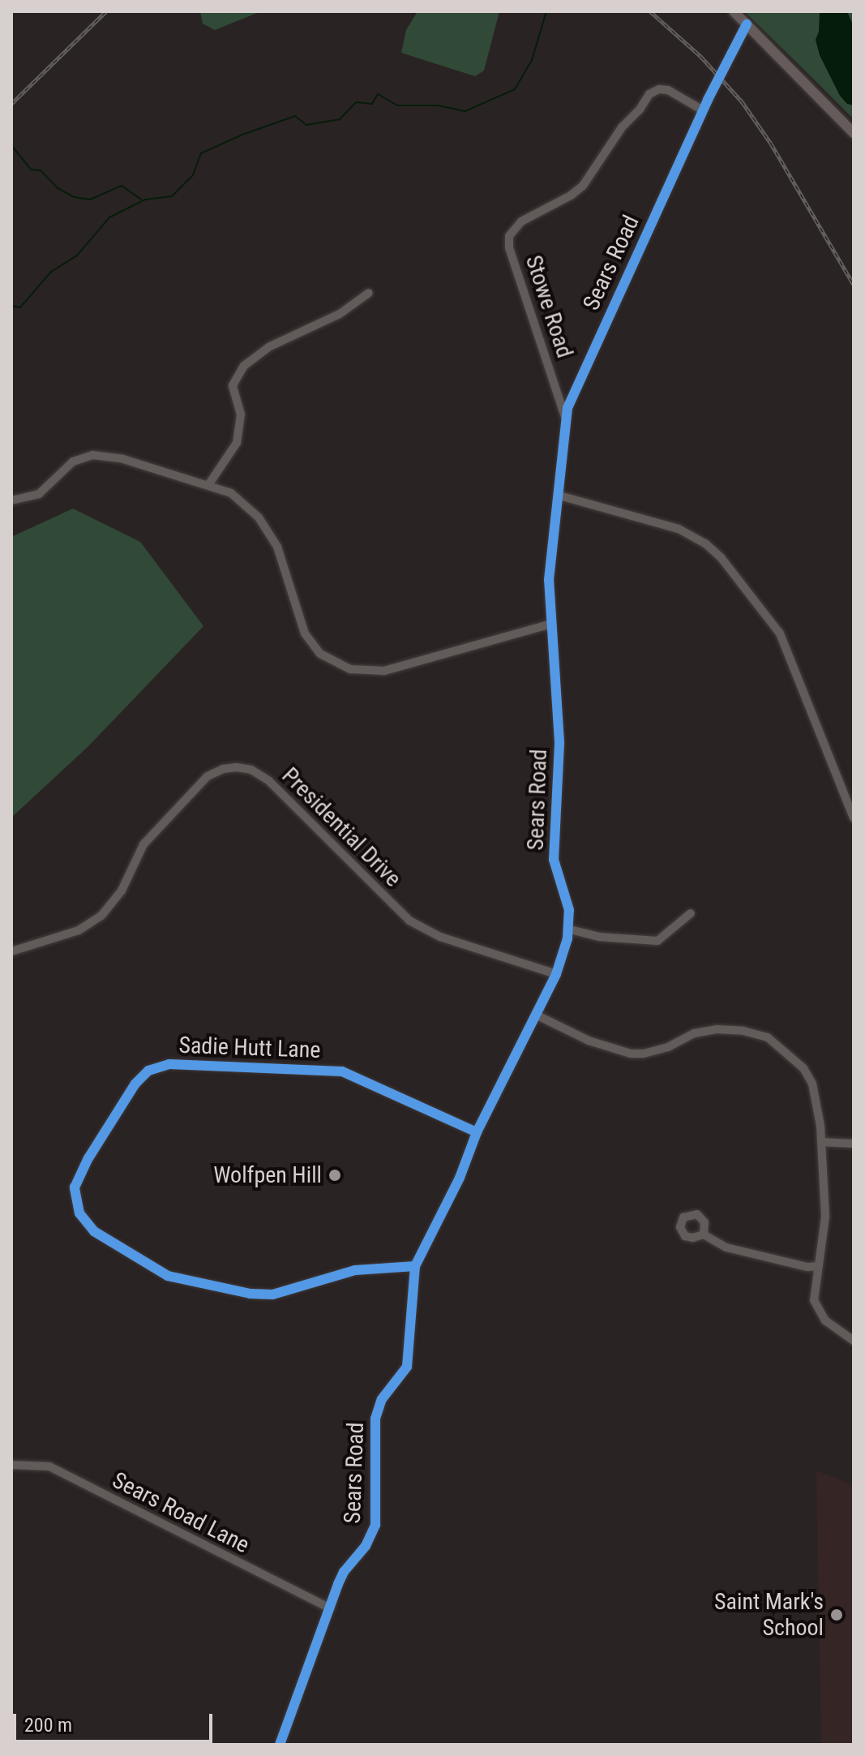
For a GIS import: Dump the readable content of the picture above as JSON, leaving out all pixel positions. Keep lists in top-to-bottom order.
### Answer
{
  "streets": {
    "street": [
      "Sears Road",
      "Stowe Road",
      "Presidential Drive",
      "Sadie Hutt Lane",
      "Sears Road Lane"
    ]
  },
  "crossings": [
    ["Sears Road", "Stowe Road"],
    ["Sears Road", "Presidential Drive"],
    ["Sears Road", "Sadie Hutt Lane"],
    ["Sears Road", "Sears Road Lane"]
  ],
  "places": ["Wolfpen Hill", "Saint Mark's School"],
  "scale_bar": "200 m"
}
